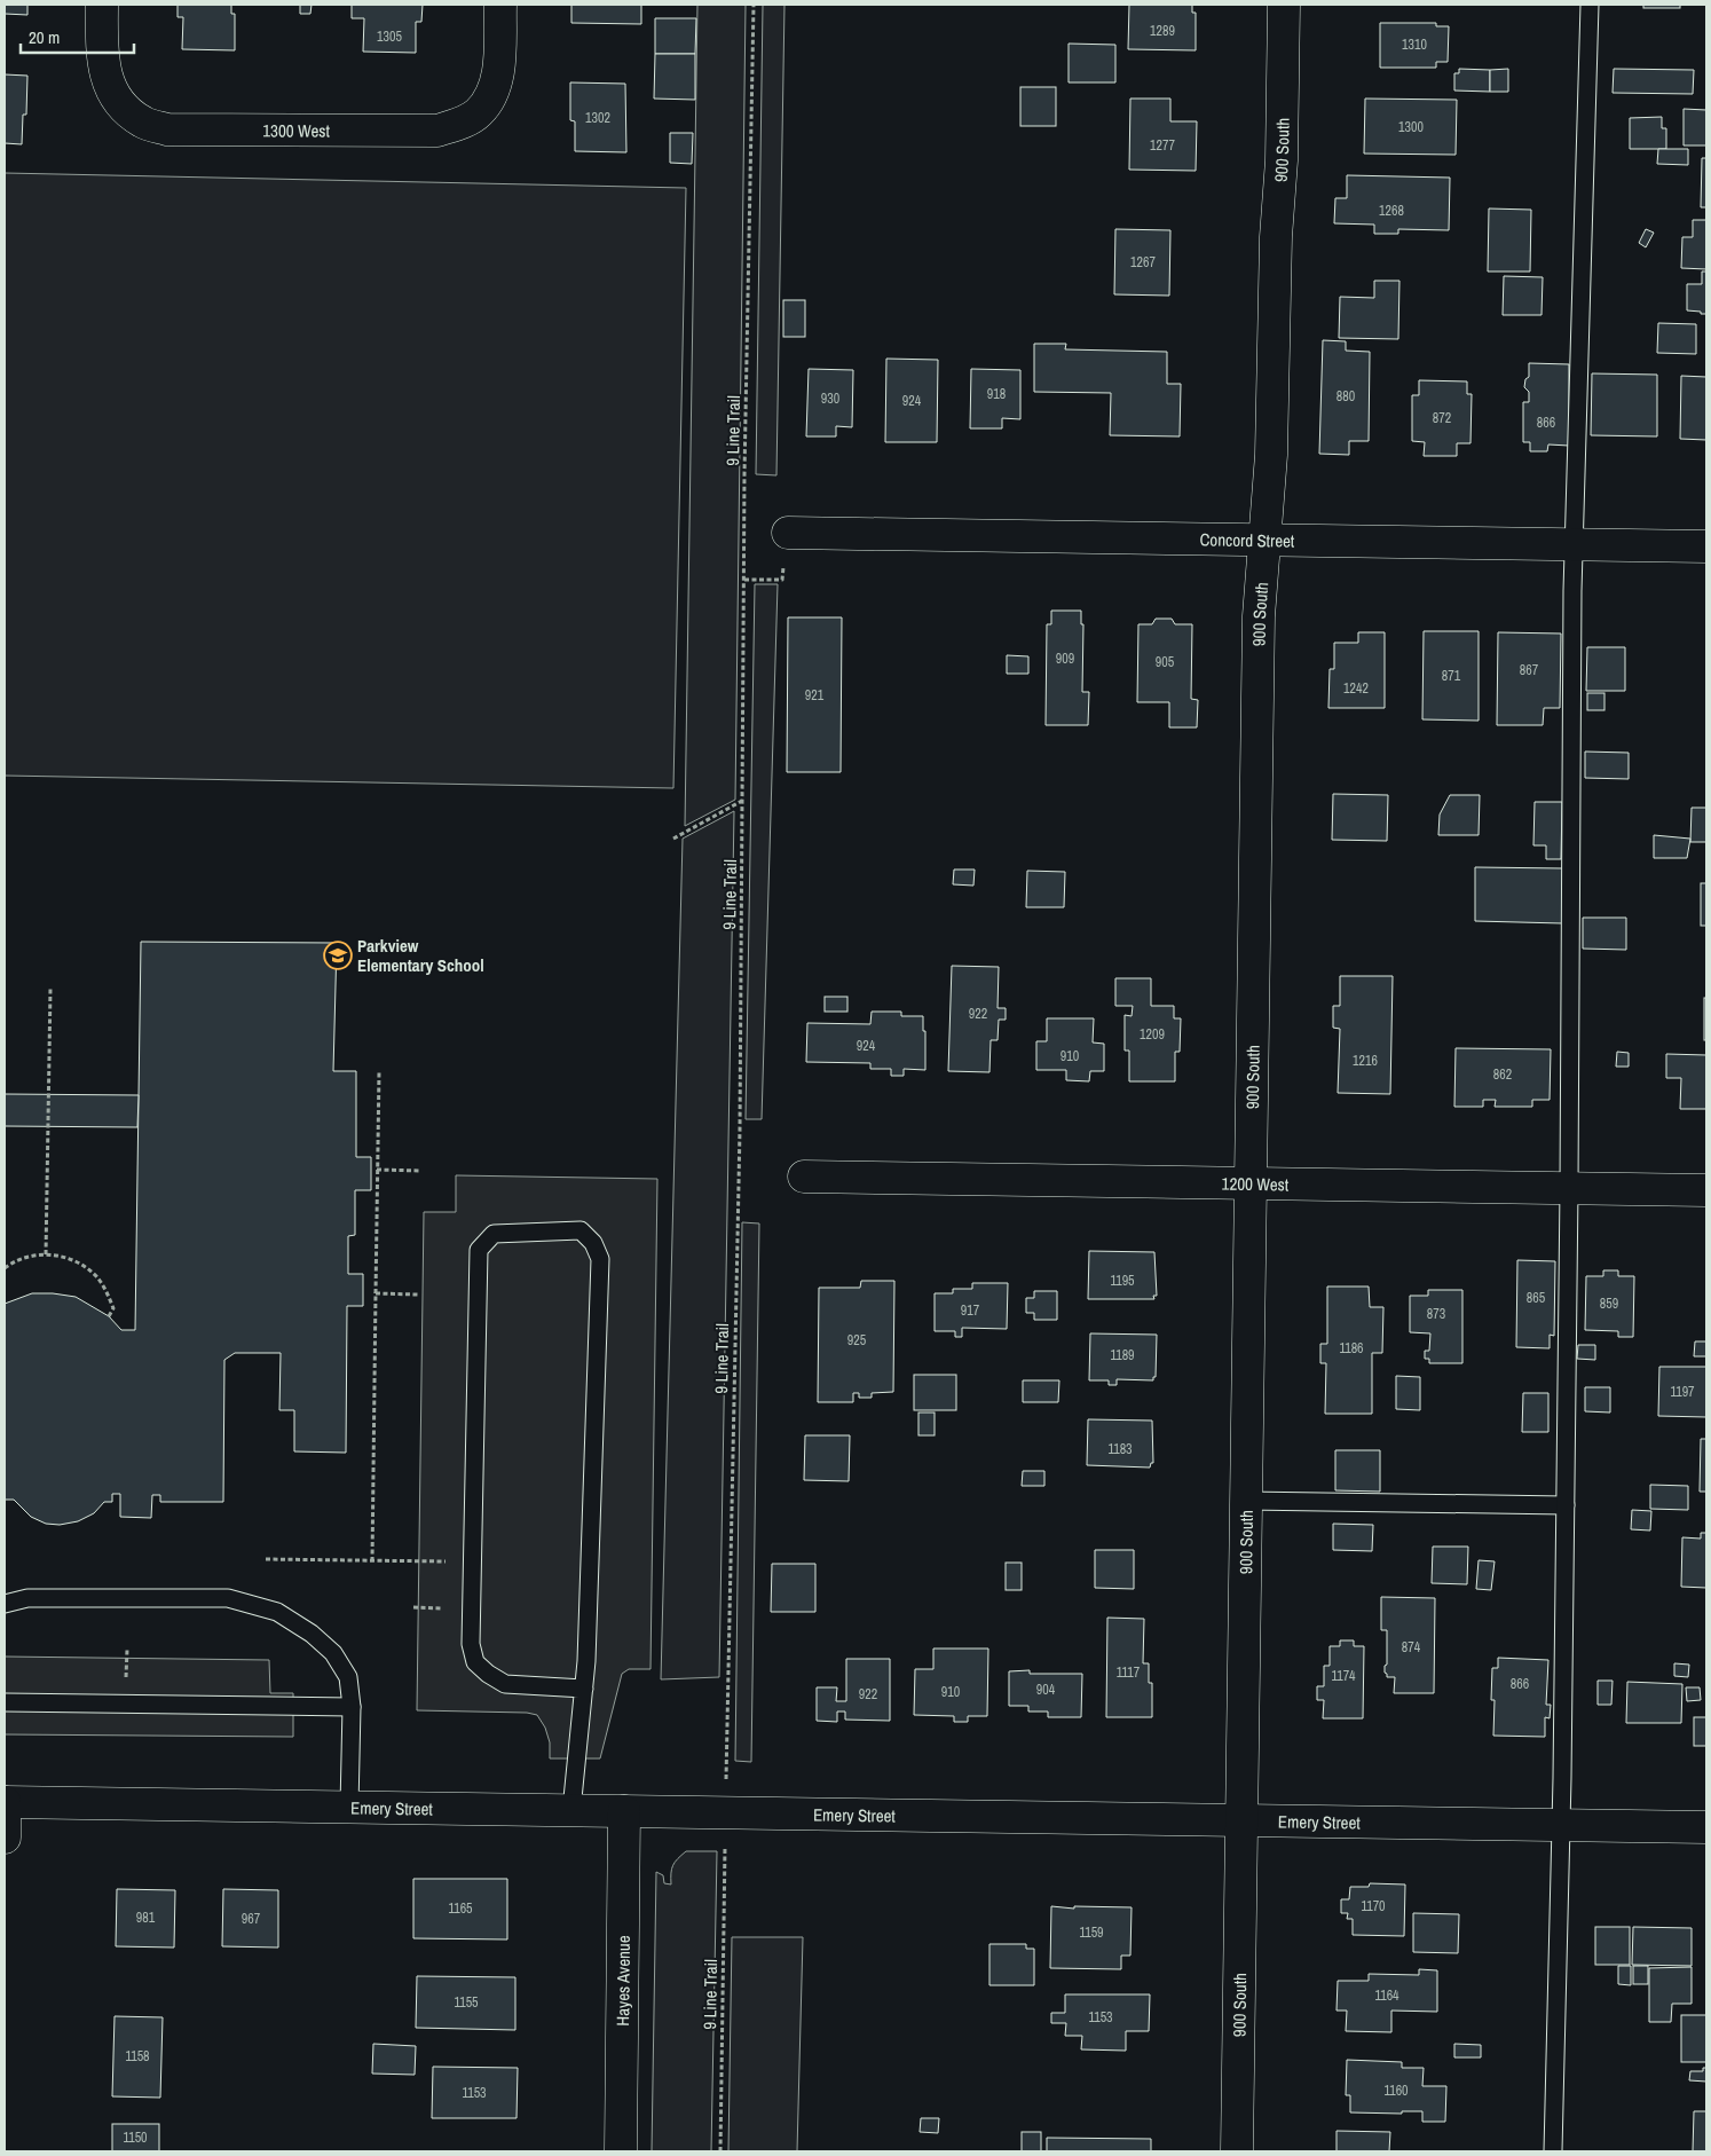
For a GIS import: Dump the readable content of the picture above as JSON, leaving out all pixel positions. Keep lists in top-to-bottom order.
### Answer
{
  "streets": {
    "street": [
      "1300 West",
      "900 South",
      "Concord Street",
      "1200 West",
      "Emery Street",
      "Hayes Avenue"
    ],
    "path": ["9 Line Trail"]
  },
  "crossings": [
    ["900 South", "Concord Street"],
    ["900 South", "1200 West"],
    ["900 South", "Emery Street"],
    ["Emery Street", "Hayes Avenue"]
  ],
  "places": {
    "school or university": ["Parkview Elementary School"]
  },
  "house_numbers": [
    "1289",
    "1305",
    "1310",
    "1302",
    "1300",
    "1277",
    "1268",
    "1267",
    "918",
    "880",
    "930",
    "924",
    "872",
    "866",
    "909",
    "905",
    "867",
    "871",
    "1242",
    "921",
    "922",
    "1209",
    "924",
    "910",
    "1216",
    "862",
    "1195",
    "865",
    "859",
    "917",
    "873",
    "925",
    "1186",
    "1189",
    "1197",
    "1183",
    "874",
    "1117",
    "1174",
    "866",
    "904",
    "910",
    "922",
    "1170",
    "1165",
    "981",
    "967",
    "1159",
    "1164",
    "1155",
    "1153",
    "1158",
    "1160",
    "1153",
    "1150"
  ],
  "scale_bar": "20 m"
}
